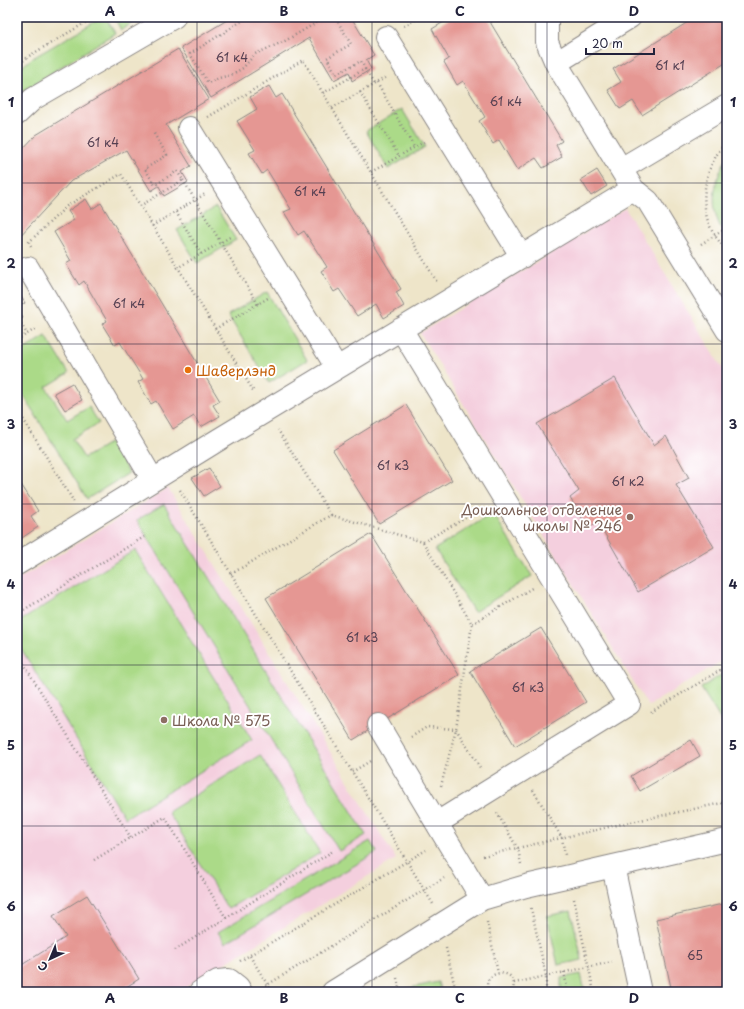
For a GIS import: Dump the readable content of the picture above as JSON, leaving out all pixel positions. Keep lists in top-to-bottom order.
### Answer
{
  "places": ["Шаверлэнд", "Дошкольное отделение школы № 246", "Школа № 575"],
  "house_numbers": [
    "61 к4",
    "61 к1",
    "61 к4",
    "61 к4",
    "61 к4",
    "61 к4",
    "61 к3",
    "61 к2",
    "61 к3",
    "61 к3",
    "65"
  ],
  "scale_bar": "20 m",
  "north": "bottom left",
  "grid": {
    "columns": [
      "A",
      "B",
      "C",
      "D"
    ],
    "rows": [
      "1",
      "2",
      "3",
      "4",
      "5",
      "6"
    ]
  }
}
